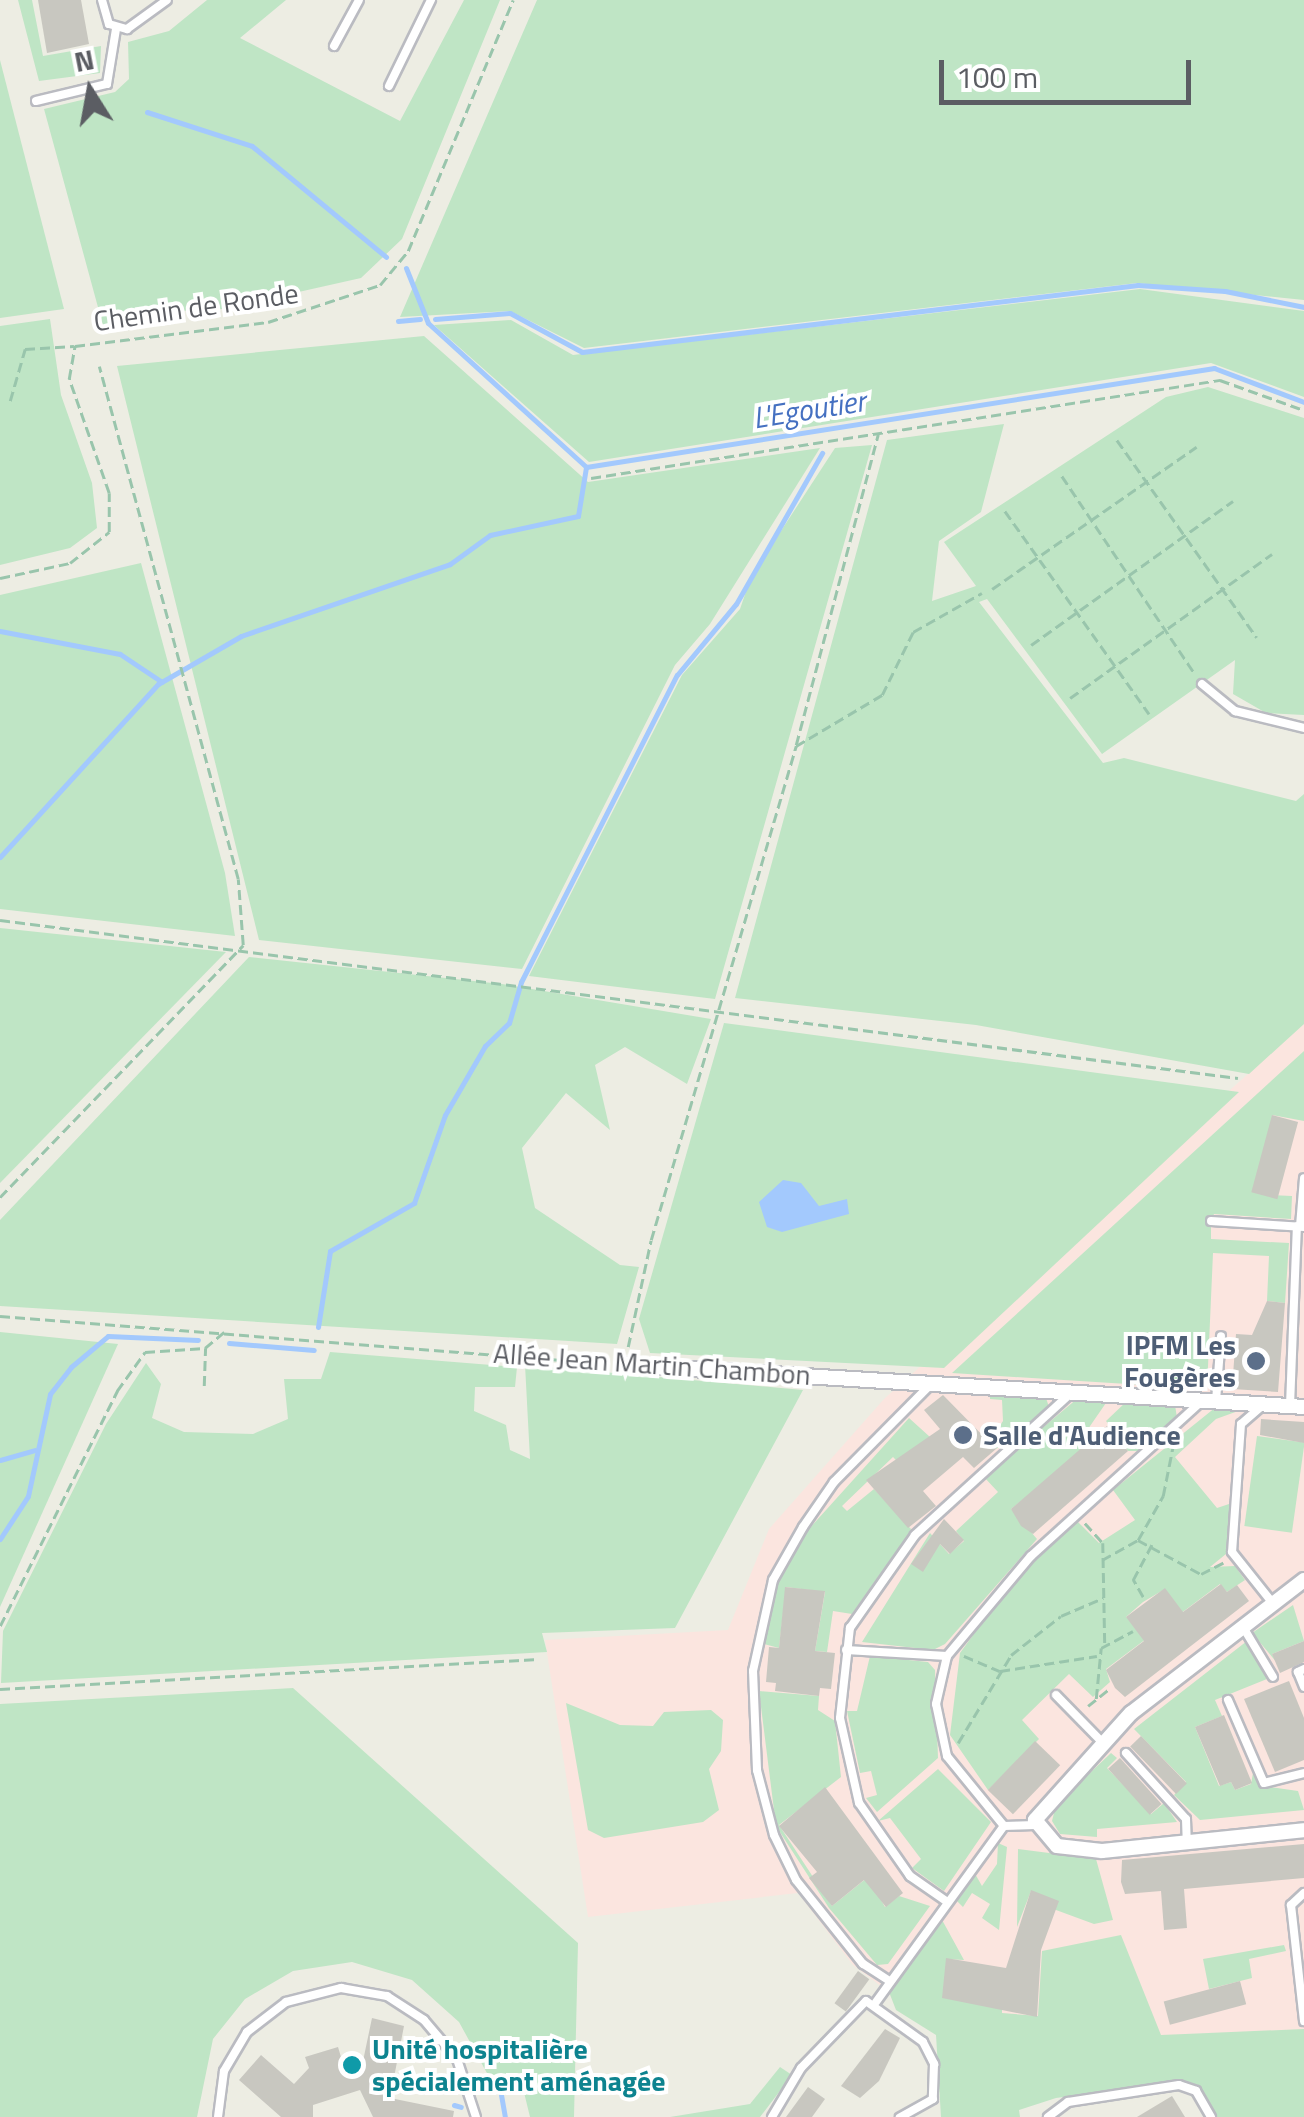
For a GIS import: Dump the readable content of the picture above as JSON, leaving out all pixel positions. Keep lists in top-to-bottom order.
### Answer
{
  "streets": {
    "street": ["Allée Jean Martin Chambon"],
    "path": ["Chemin de Ronde"]
  },
  "water": ["L'Egoutier"],
  "places": ["IPFM Les Fougères", "Salle d'Audience", "Unité hospitalière spécialement aménagée"],
  "scale_bar": "100 m",
  "north": "top"
}
